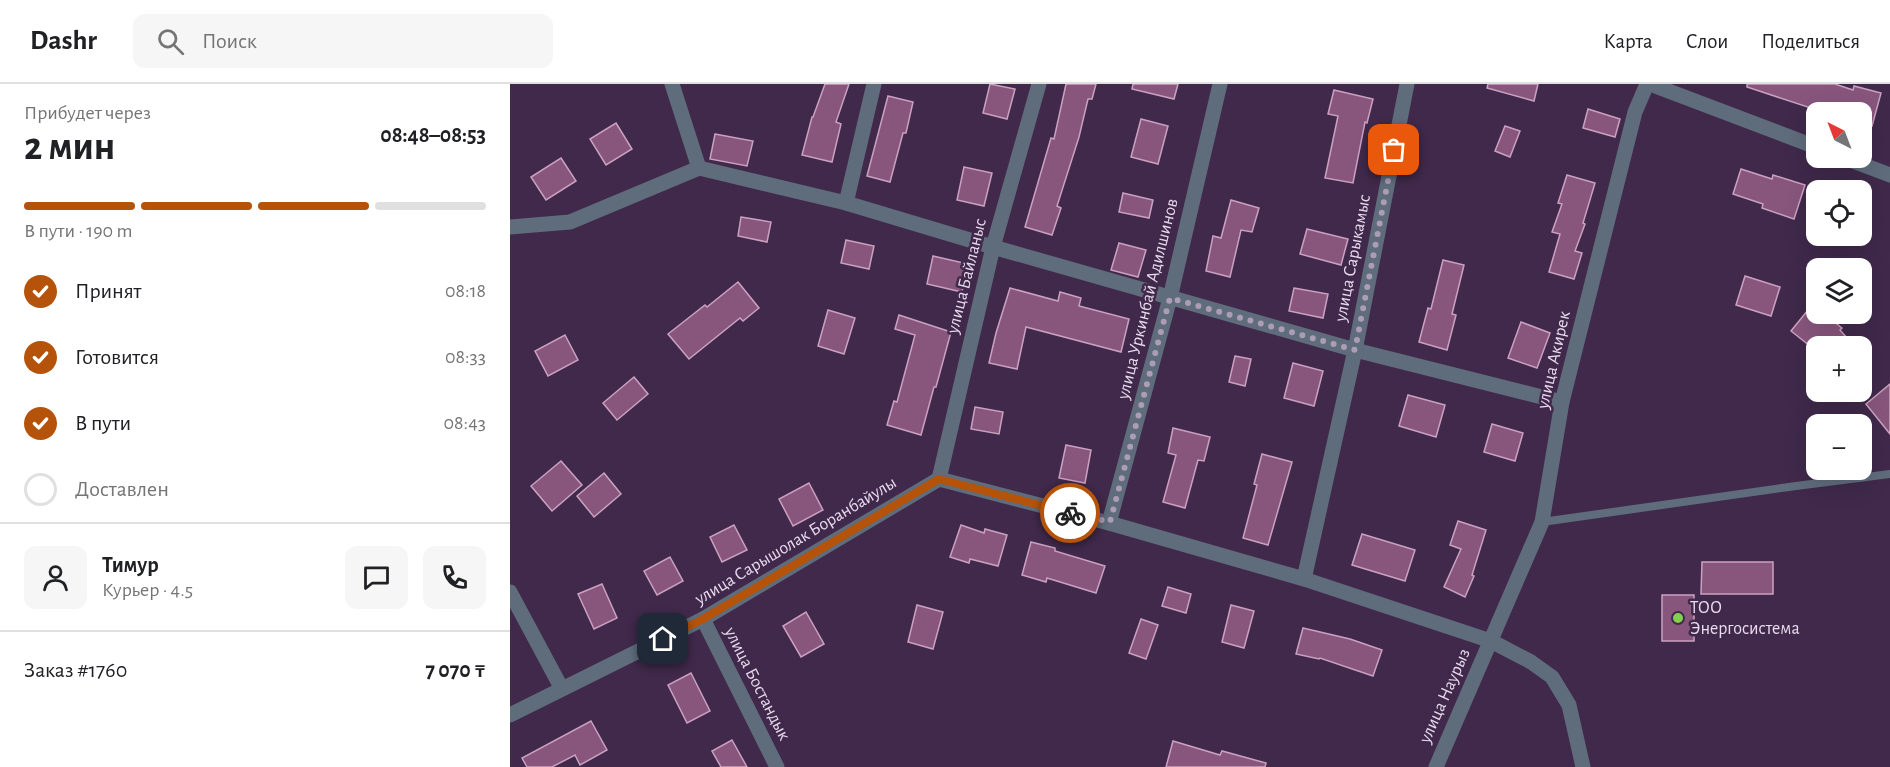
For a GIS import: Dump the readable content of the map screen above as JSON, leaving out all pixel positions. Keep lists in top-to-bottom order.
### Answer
{
  "streets": {
    "street": [
      "улица Сарыкамыс",
      "улица Байланыс",
      "улица Уркинбай Адилшинов",
      "улица Акирек",
      "улица Сарышолак Боранбайулы",
      "улица Бостандык",
      "улица Наурыз"
    ]
  },
  "crossings": [
    ["улица Байланыс", "улица Сарышолак Боранбайулы"],
    ["улица Акирек", "улица Наурыз"],
    ["улица Сарышолак Боранбайулы", "улица Бостандык"]
  ],
  "places": ["ТОО Энергосистема"],
  "north": "top left",
  "page": {
    "header": "Dashr",
    "search": "Поиск",
    "nav": ["Карта", "Слои", "Поделиться"],
    "heading": ["2 мин", "Прибудет через", "08:48–08:53"],
    "panel": [
      "Тимур",
      "Курьер · 4.5",
      "Заказ #1760",
      "7 070 ₸"
    ],
    "map_buttons": ["+", "−"],
    "bar": "В пути · 190 m",
    "list": [
      ["Принят", "08:18"],
      ["Готовится", "08:33"],
      ["В пути", "08:43"],
      "Доставлен"
    ]
  }
}
